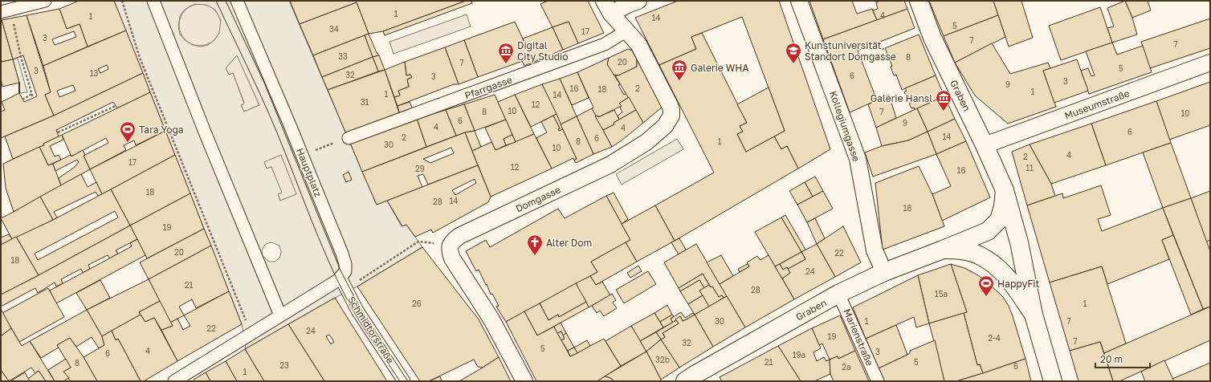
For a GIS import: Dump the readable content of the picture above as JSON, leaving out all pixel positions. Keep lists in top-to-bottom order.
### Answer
{
  "streets": {
    "street": [
      "Pfarrgasse",
      "Graben",
      "Museumstraße",
      "Kollegiumgasse",
      "Hauptplatz",
      "Domgasse",
      "Schmidtorstraße",
      "Marienstraße"
    ]
  },
  "crossings": [
    ["Pfarrgasse", "Domgasse"],
    ["Graben", "Museumstraße"],
    ["Graben", "Kollegiumgasse"],
    ["Graben", "Marienstraße"],
    ["Hauptplatz", "Schmidtorstraße"]
  ],
  "places": {
    "museum": ["Digital City Studio", "Galerie WHA", "Galerie Hansl"],
    "school or university": ["Kunstuniversität, Standort Domgasse"],
    "sports": ["Tara Yoga", "HappyFit"],
    "church": ["Alter Dom"]
  },
  "house_numbers": [
    "1",
    "4",
    "1",
    "14",
    "5",
    "34",
    "17",
    "3",
    "7",
    "7",
    "33",
    "8",
    "20",
    "7",
    "5",
    "3",
    "13",
    "32",
    "6",
    "3",
    "3",
    "9",
    "16",
    "2",
    "18",
    "1",
    "1",
    "14",
    "31",
    "12",
    "10",
    "8",
    "7",
    "10",
    "6",
    "9",
    "4",
    "4",
    "6",
    "14",
    "2",
    "6",
    "8",
    "1",
    "30",
    "10",
    "4",
    "2",
    "17",
    "12",
    "11",
    "29",
    "16",
    "18",
    "14",
    "28",
    "18",
    "19",
    "20",
    "22",
    "18",
    "24",
    "21",
    "28",
    "15a",
    "26",
    "1",
    "30",
    "1",
    "7",
    "22",
    "24",
    "19",
    "2-4",
    "7",
    "32",
    "5",
    "4",
    "3",
    "6",
    "19a",
    "32b",
    "21",
    "5",
    "8",
    "23",
    "6",
    "2a",
    "1"
  ],
  "scale_bar": "20 m"
}
